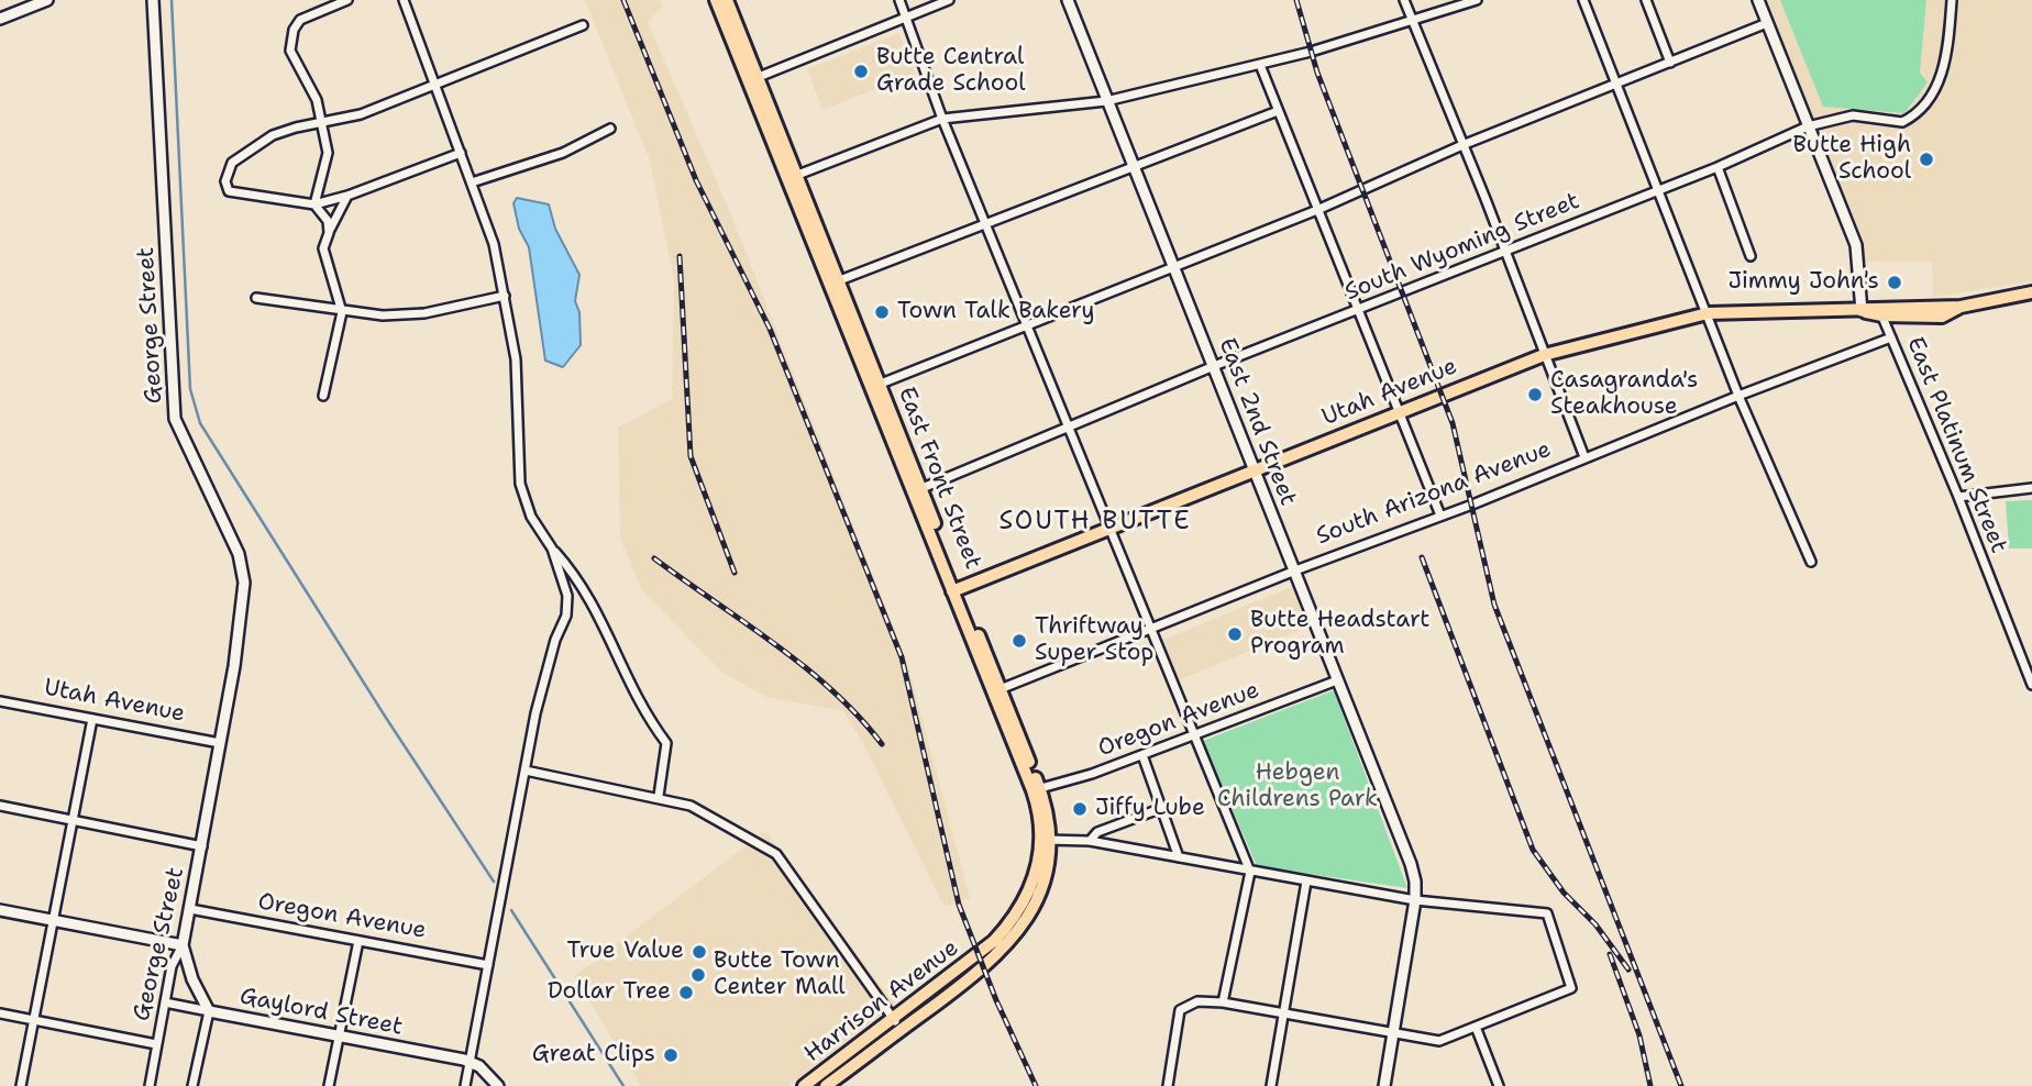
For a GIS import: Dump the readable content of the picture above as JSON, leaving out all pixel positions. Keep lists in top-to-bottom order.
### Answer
{
  "streets": {
    "main road": ["Utah Avenue", "East Front Street", "Harrison Avenue"],
    "street": [
      "South Wyoming Street",
      "George Street",
      "East 2nd Street",
      "East Platinum Street",
      "South Arizona Avenue",
      "Oregon Avenue",
      "Gaylord Street"
    ]
  },
  "crossings": [
    ["South Wyoming Street", "East 2nd Street"],
    ["South Wyoming Street", "East Front Street"],
    ["George Street", "Utah Avenue"],
    ["George Street", "Oregon Avenue"],
    ["George Street", "Gaylord Street"],
    ["Utah Avenue", "East 2nd Street"],
    ["Utah Avenue", "East Platinum Street"],
    ["Utah Avenue", "East Front Street"],
    ["East 2nd Street", "South Arizona Avenue"],
    ["East 2nd Street", "Oregon Avenue"],
    ["East Platinum Street", "South Arizona Avenue"],
    ["East Front Street", "South Arizona Avenue"],
    ["East Front Street", "Oregon Avenue"],
    ["East Front Street", "Harrison Avenue"]
  ],
  "districts": ["SOUTH BUTTE"],
  "parks": ["Hebgen Childrens Park"],
  "places": [
    "Butte Central Grade School",
    "Butte High School",
    "Jimmy John's",
    "Town Talk Bakery",
    "Casagranda's Steakhouse",
    "Butte Headstart Program",
    "Thriftway Super Stop",
    "Jiffy Lube",
    "True Value",
    "Butte Town Center Mall",
    "Dollar Tree",
    "Great Clips"
  ]
}
